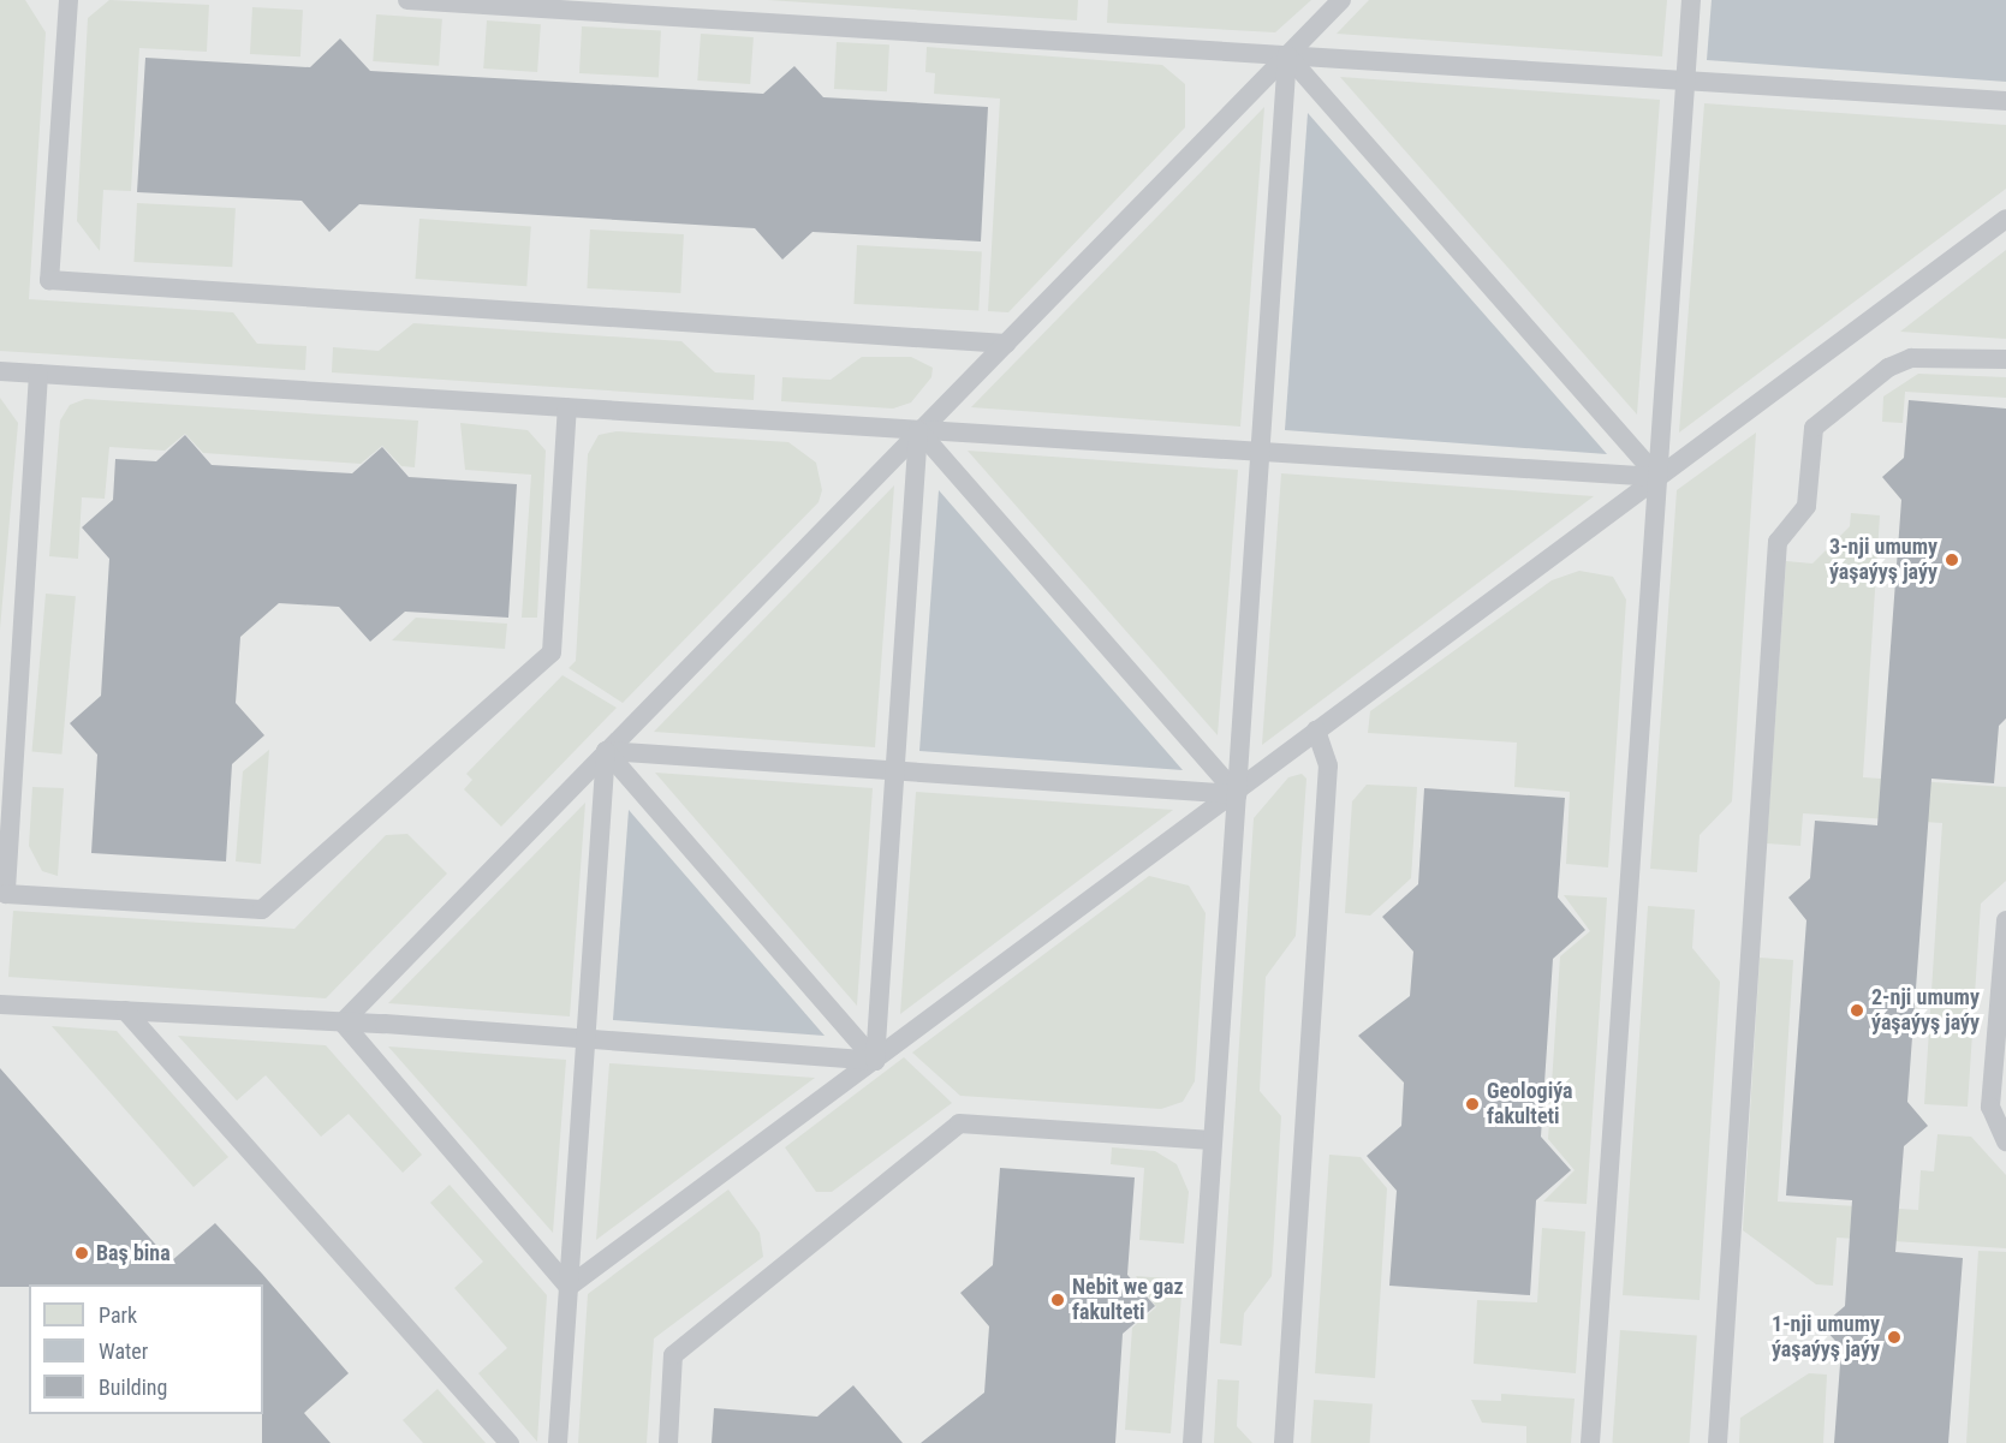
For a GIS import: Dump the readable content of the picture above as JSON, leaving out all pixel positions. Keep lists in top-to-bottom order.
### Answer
{
  "places": [
    "3-nji umumy ýaşaýyş jaýy",
    "2-nji umumy ýaşaýyş jaýy",
    "Geologiýa fakulteti",
    "Baş bina",
    "Nebit we gaz fakulteti",
    "1-nji umumy ýaşaýyş jaýy"
  ],
  "legend": ["Park", "Water", "Building"]
}
